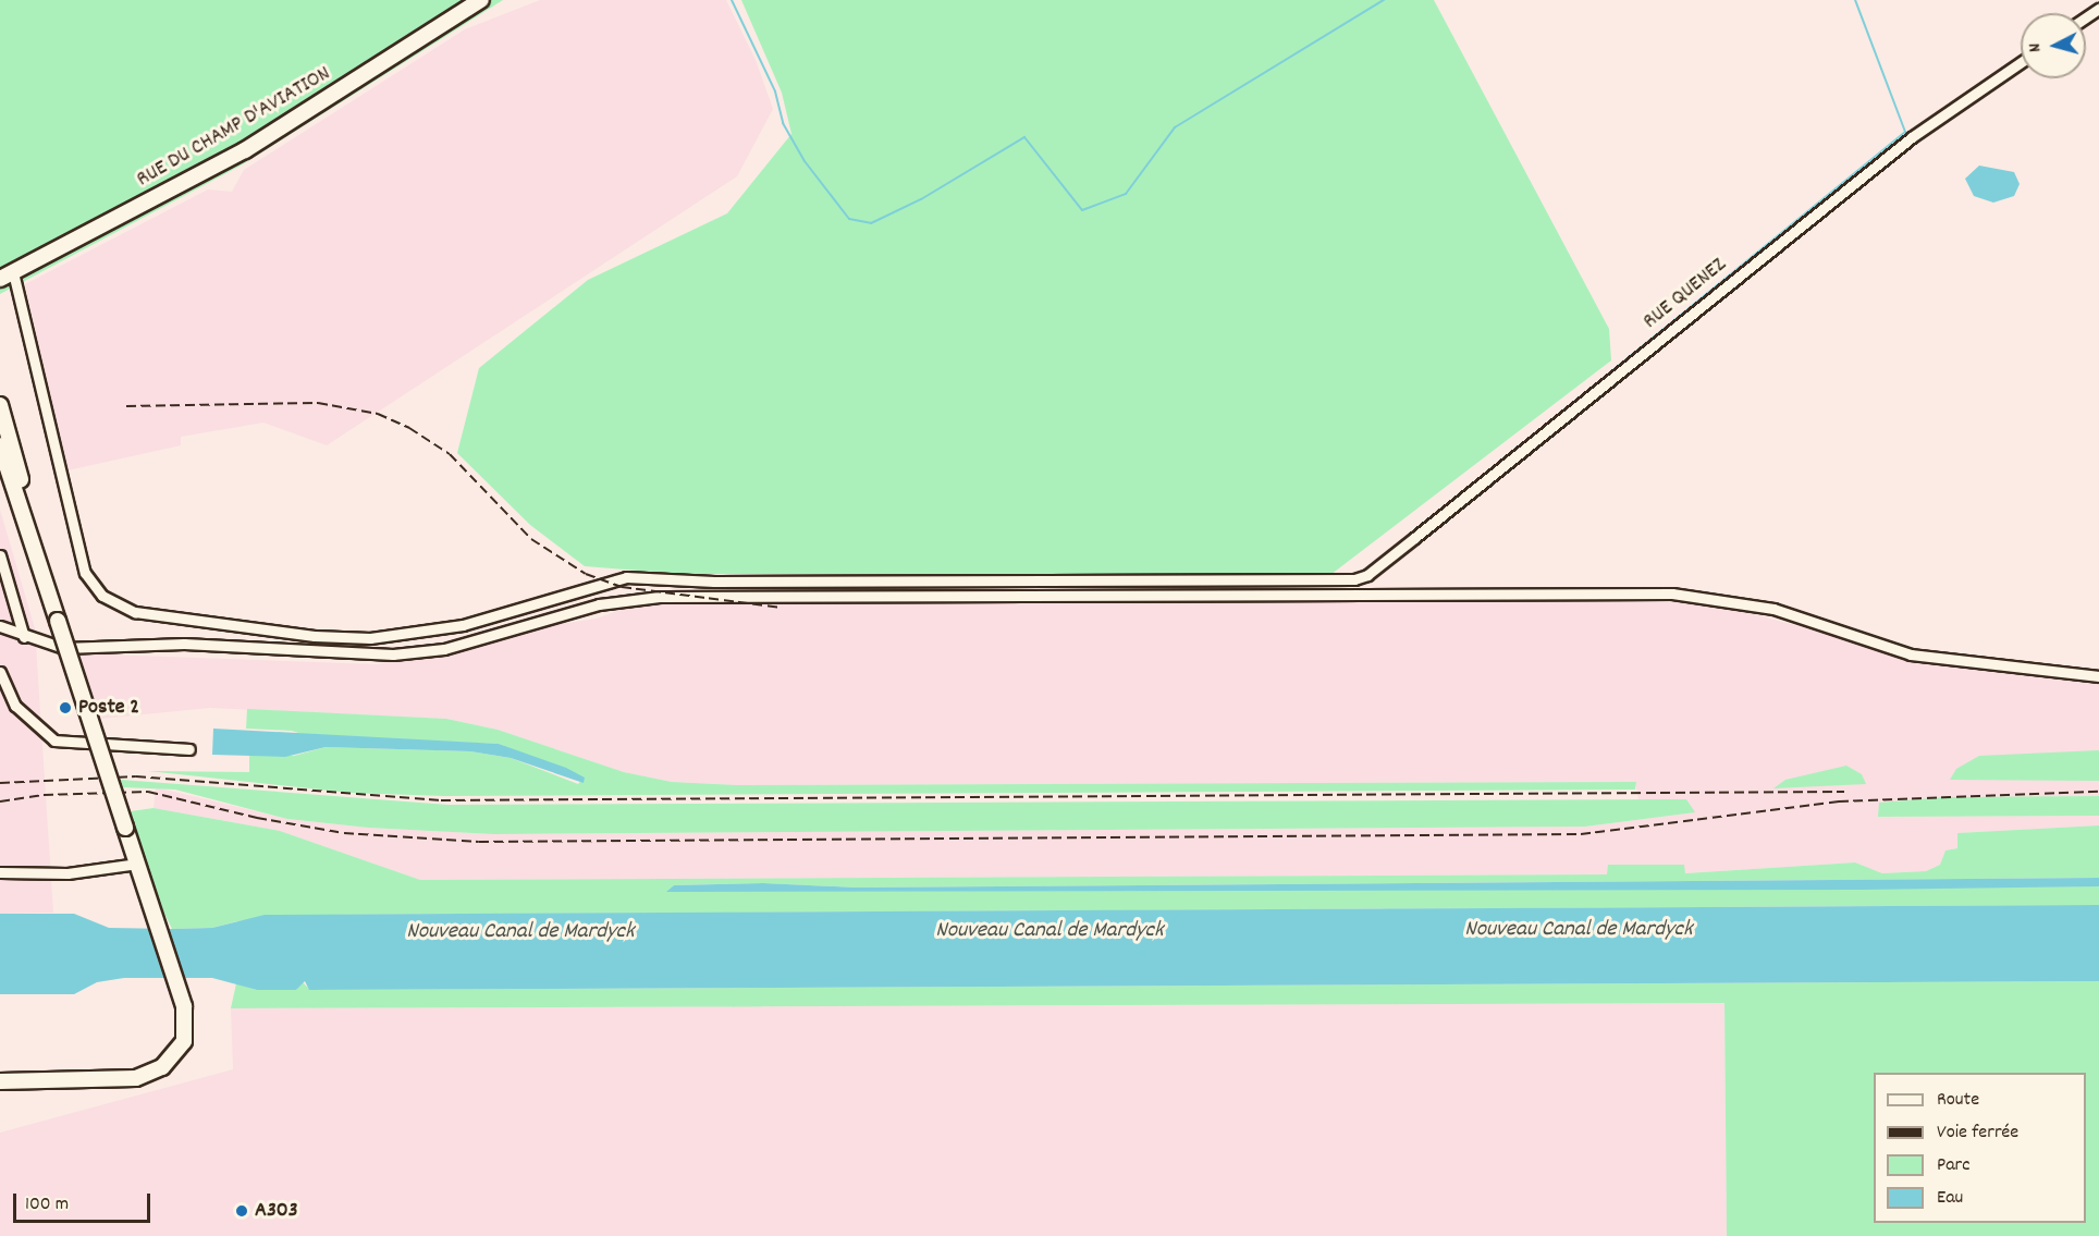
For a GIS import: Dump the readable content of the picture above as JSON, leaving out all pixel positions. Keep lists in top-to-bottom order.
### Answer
{
  "streets": {
    "main road": ["RUE DU CHAMP D'AVIATION"],
    "street": ["RUE QUENEZ"]
  },
  "crossings": [
    ["RUE DU CHAMP D'AVIATION", "RUE QUENEZ"]
  ],
  "water": ["Nouveau Canal de Mardyck"],
  "places": ["Poste 2", "A303"],
  "legend": [
    "Route",
    "Voie ferrée",
    "Parc",
    "Eau"
  ],
  "scale_bar": "100 m",
  "north": "left"
}
